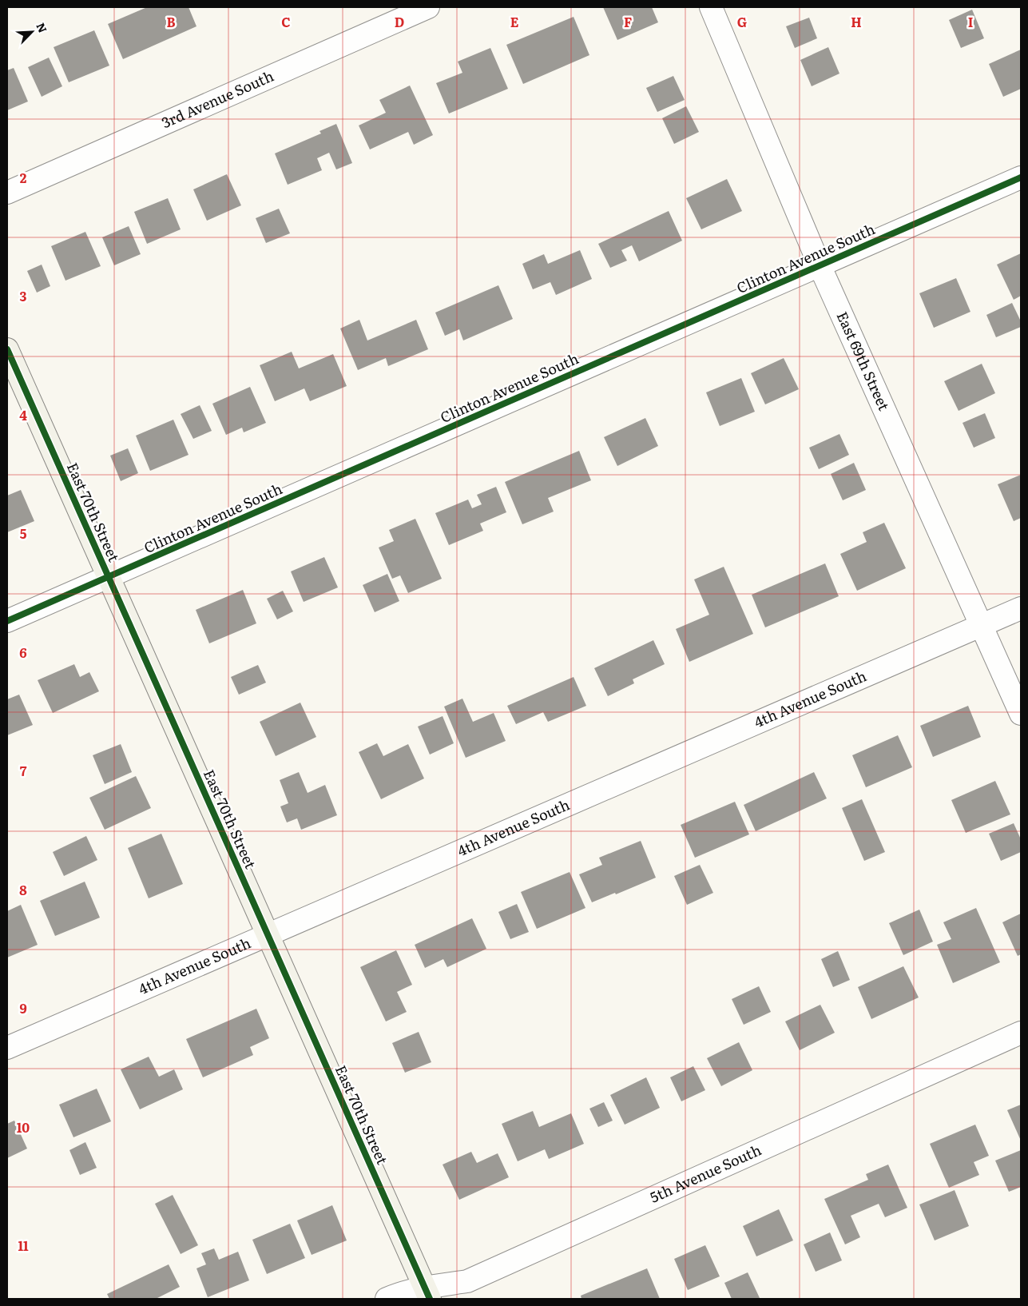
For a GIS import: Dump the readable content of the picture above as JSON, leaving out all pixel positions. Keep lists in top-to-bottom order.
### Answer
{
  "streets": {
    "street": [
      "3rd Avenue South",
      "Clinton Avenue South",
      "East 69th Street",
      "East 70th Street",
      "4th Avenue South",
      "5th Avenue South"
    ]
  },
  "crossings": [
    ["Clinton Avenue South", "East 69th Street"],
    ["Clinton Avenue South", "East 70th Street"],
    ["East 69th Street", "4th Avenue South"],
    ["East 70th Street", "4th Avenue South"],
    ["East 70th Street", "5th Avenue South"]
  ],
  "north": "top right",
  "grid": {
    "columns": [
      "B",
      "C",
      "D",
      "E",
      "F",
      "G",
      "H",
      "I"
    ],
    "rows": [
      "2",
      "3",
      "4",
      "5",
      "6",
      "7",
      "8",
      "9",
      "10",
      "11"
    ]
  }
}
